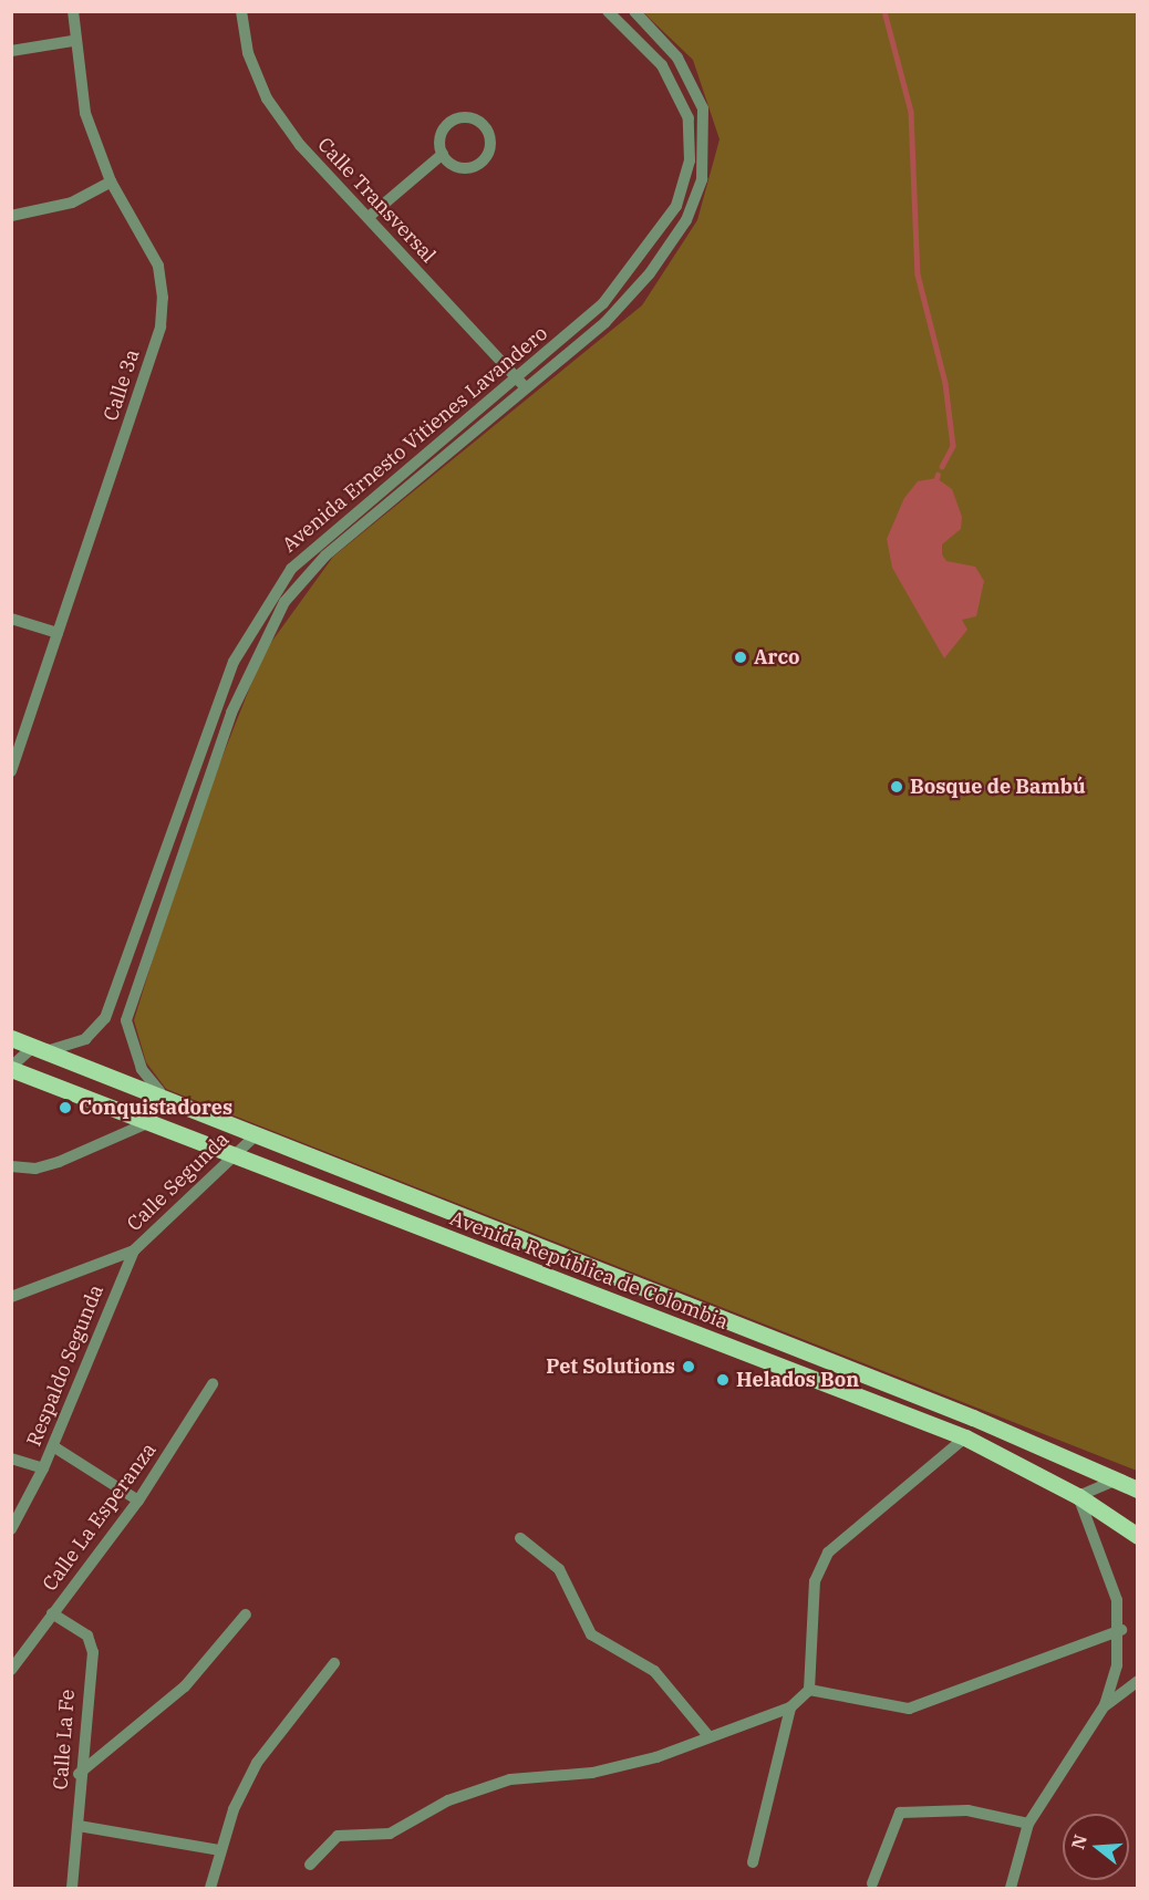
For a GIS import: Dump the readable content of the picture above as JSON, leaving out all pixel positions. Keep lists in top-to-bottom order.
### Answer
{
  "streets": {
    "main road": ["Avenida República de Colombia"],
    "street": [
      "Calle Transversal",
      "Calle 3a",
      "Avenida Ernesto Vitienes Lavandero",
      "Calle Segunda",
      "Respaldo Segunda",
      "Calle La Esperanza",
      "Calle La Fe"
    ]
  },
  "crossings": [
    ["Calle Transversal", "Avenida Ernesto Vitienes Lavandero"],
    ["Avenida Ernesto Vitienes Lavandero", "Avenida República de Colombia"],
    ["Calle Segunda", "Avenida República de Colombia"],
    ["Calle Segunda", "Respaldo Segunda"],
    ["Calle La Esperanza", "Calle La Fe"]
  ],
  "places": [
    "Arco",
    "Bosque de Bambú",
    "Conquistadores",
    "Pet Solutions",
    "Helados Bon"
  ],
  "north": "left"
}
